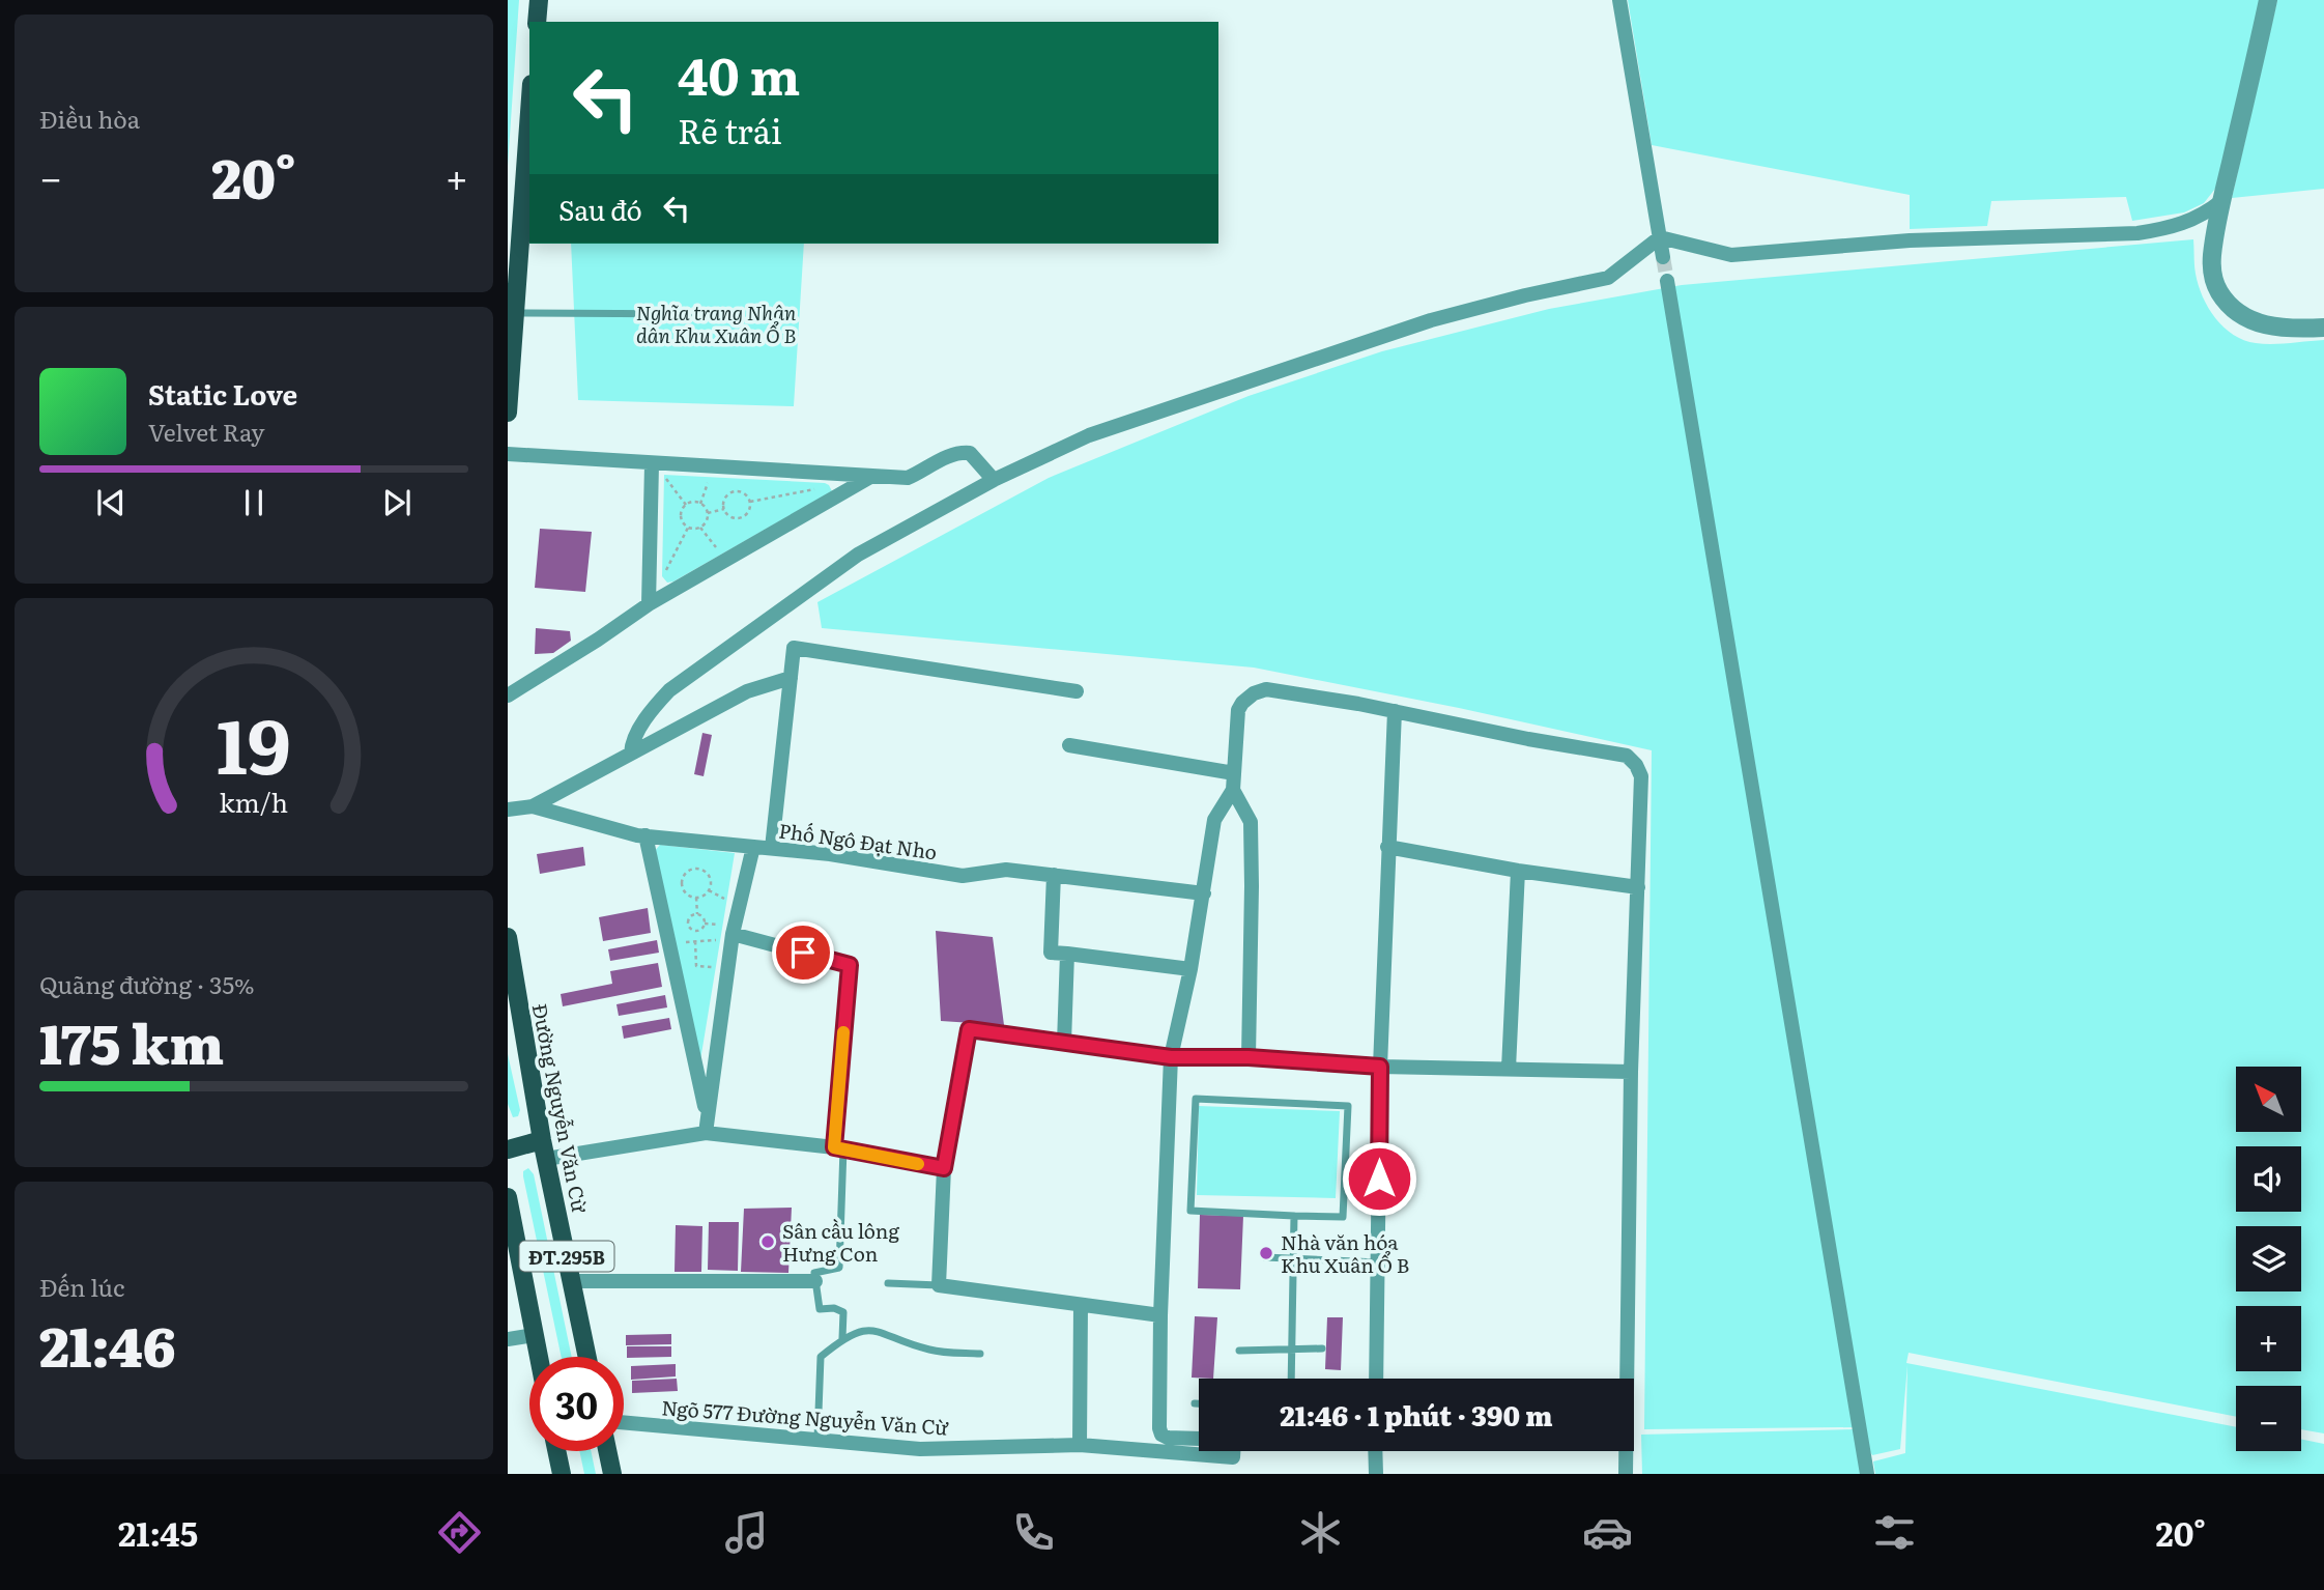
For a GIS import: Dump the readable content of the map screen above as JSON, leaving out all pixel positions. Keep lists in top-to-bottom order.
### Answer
{
  "streets": {
    "main road": ["Đường Nguyễn Văn Cừ", "ĐT.295B"],
    "street": ["Phố Ngô Đạt Nho", "Ngõ 577 Đường Nguyễn Văn Cừ"]
  },
  "parks": ["Nghĩa trang Nhân dân Khu Xuân Ổ B"],
  "places": ["Sân cầu lông Hưng Con", "Nhà văn hóa Khu Xuân Ổ B"],
  "north": "top left",
  "page": {
    "tile": [
      "Điều hòa",
      ["Quãng đường · 35%", "175 km"],
      ["Đến lúc", "21:46"]
    ],
    "turn": ["40 m", "Rẽ trái"],
    "heat": ["−", "20°", "+"],
    "then": "Sau đó",
    "song": ["Static Love", "Velvet Ray"],
    "map_buttons": ["+", "−"],
    "limit": "30",
    "trip": "21:46 · 1 phút · 390 m",
    "tabs": ["21:45", "20°"],
    "gauge": ["19", "km/h"]
  }
}
